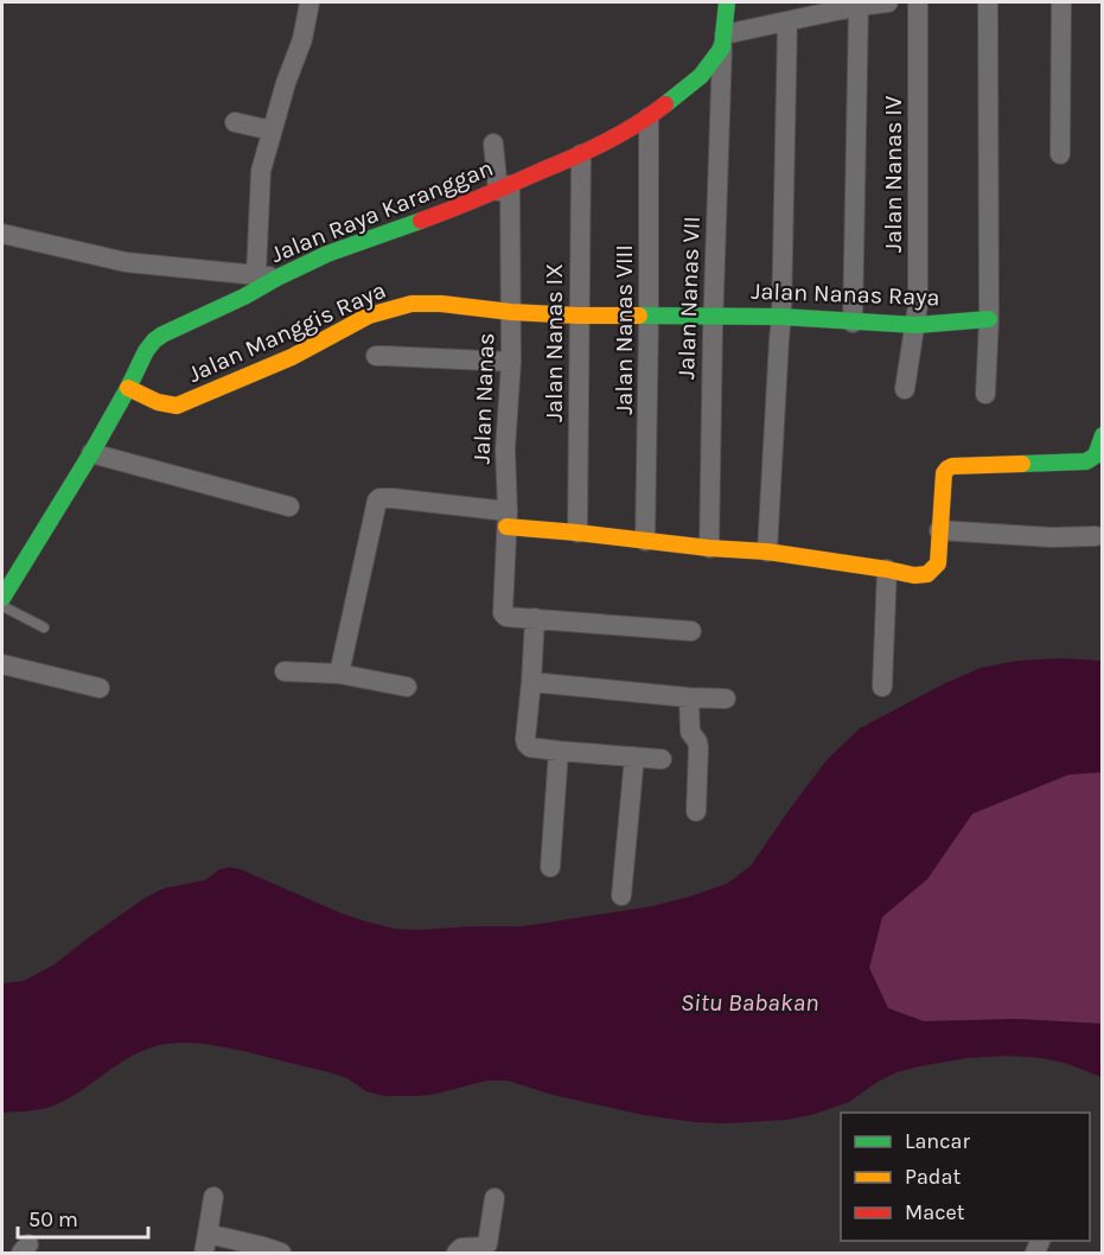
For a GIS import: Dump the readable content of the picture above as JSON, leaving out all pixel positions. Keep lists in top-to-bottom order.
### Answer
{
  "streets": {
    "street": [
      "Jalan Nanas IV",
      "Jalan Raya Karanggan",
      "Jalan Nanas Raya",
      "Jalan Nanas VII",
      "Jalan Nanas VIII",
      "Jalan Manggis Raya",
      "Jalan Nanas IX",
      "Jalan Nanas"
    ]
  },
  "crossings": [
    ["Jalan Nanas IV", "Jalan Nanas Raya"],
    ["Jalan Raya Karanggan", "Jalan Nanas VII"],
    ["Jalan Raya Karanggan", "Jalan Nanas VIII"],
    ["Jalan Raya Karanggan", "Jalan Manggis Raya"],
    ["Jalan Raya Karanggan", "Jalan Nanas IX"],
    ["Jalan Raya Karanggan", "Jalan Nanas"],
    ["Jalan Nanas Raya", "Jalan Nanas VII"],
    ["Jalan Nanas Raya", "Jalan Nanas VIII"],
    ["Jalan Nanas Raya", "Jalan Manggis Raya"],
    ["Jalan Nanas Raya", "Jalan Nanas IX"],
    ["Jalan Nanas Raya", "Jalan Nanas"],
    ["Jalan Manggis Raya", "Jalan Nanas"]
  ],
  "water": ["Situ Babakan"],
  "legend": ["Lancar", "Padat", "Macet"],
  "scale_bar": "50 m"
}
